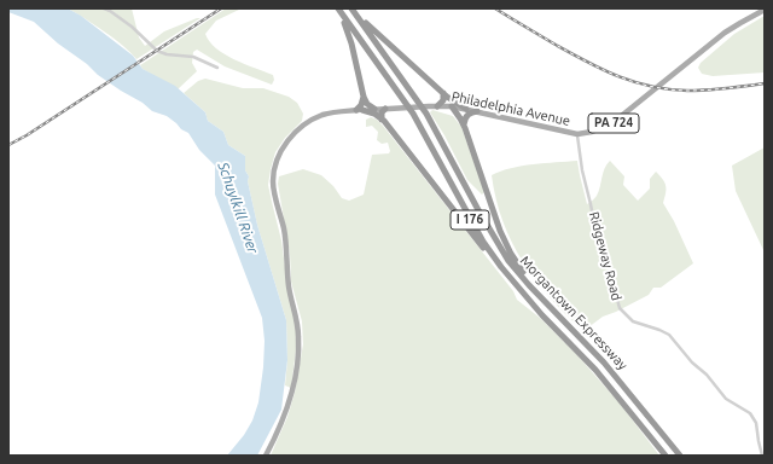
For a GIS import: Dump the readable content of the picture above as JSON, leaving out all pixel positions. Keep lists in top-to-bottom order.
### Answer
{
  "streets": {
    "highway": ["I 176", "Morgantown Expressway"],
    "main road": ["Philadelphia Avenue", "PA 724"],
    "street": ["Ridgeway Road"]
  },
  "crossings": [
    ["Philadelphia Avenue", "Ridgeway Road"]
  ],
  "water": ["Schuylkill River"]
}
